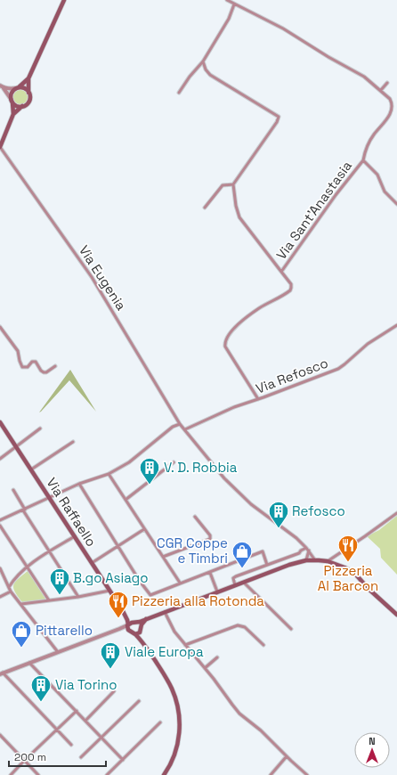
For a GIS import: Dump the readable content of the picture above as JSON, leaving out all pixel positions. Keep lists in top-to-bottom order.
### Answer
{
  "streets": {
    "main road": ["Via Raffaello"],
    "street": ["Via Sant'Anastasia", "Via Eugenia", "Via Refosco"]
  },
  "crossings": [
    ["Via Sant'Anastasia", "Via Refosco"]
  ],
  "places": {
    "building": [
      "V. D. Robbia",
      "Refosco",
      "B.go Asiago",
      "Viale Europa",
      "Via Torino"
    ],
    "restaurant": ["Pizzeria Al Barcon", "Pizzeria alla Rotonda"],
    "shop": ["CGR Coppe e Timbri", "Pittarello"]
  },
  "scale_bar": "200 m",
  "north": "top"
}
